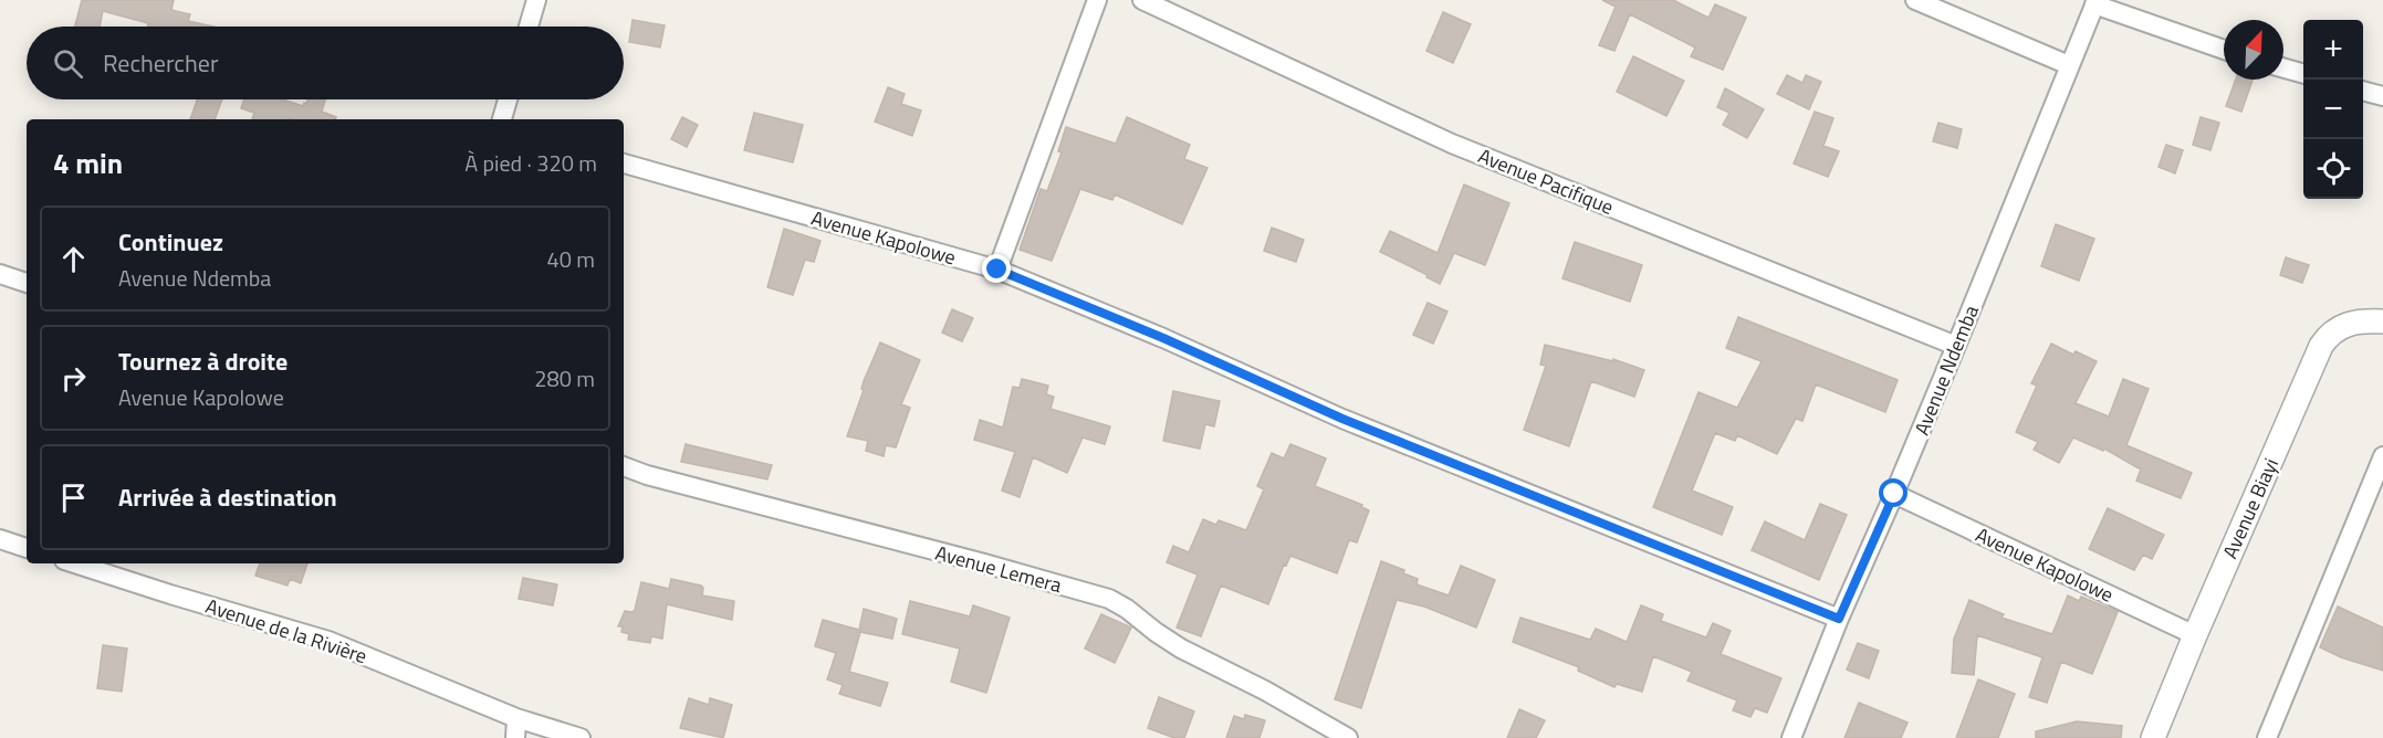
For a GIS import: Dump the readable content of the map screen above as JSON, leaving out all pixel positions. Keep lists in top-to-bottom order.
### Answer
{
  "streets": {
    "street": [
      "Avenue Pacifique",
      "Avenue Kapolowe",
      "Avenue Ndemba",
      "Avenue Biayi",
      "Avenue Lemera",
      "Avenue de la Rivière"
    ]
  },
  "crossings": [
    ["Avenue Pacifique", "Avenue Ndemba"],
    ["Avenue Kapolowe", "Avenue Ndemba"],
    ["Avenue Kapolowe", "Avenue Biayi"]
  ],
  "north": "top right",
  "page": {
    "map_buttons": ["+", "−"],
    "search": "Rechercher",
    "heading": ["4 min", "À pied · 320 m"],
    "list": [
      ["Continuez", "Avenue Ndemba", "40 m"],
      ["Tournez à droite", "Avenue Kapolowe", "280 m"],
      "Arrivée à destination"
    ]
  }
}
